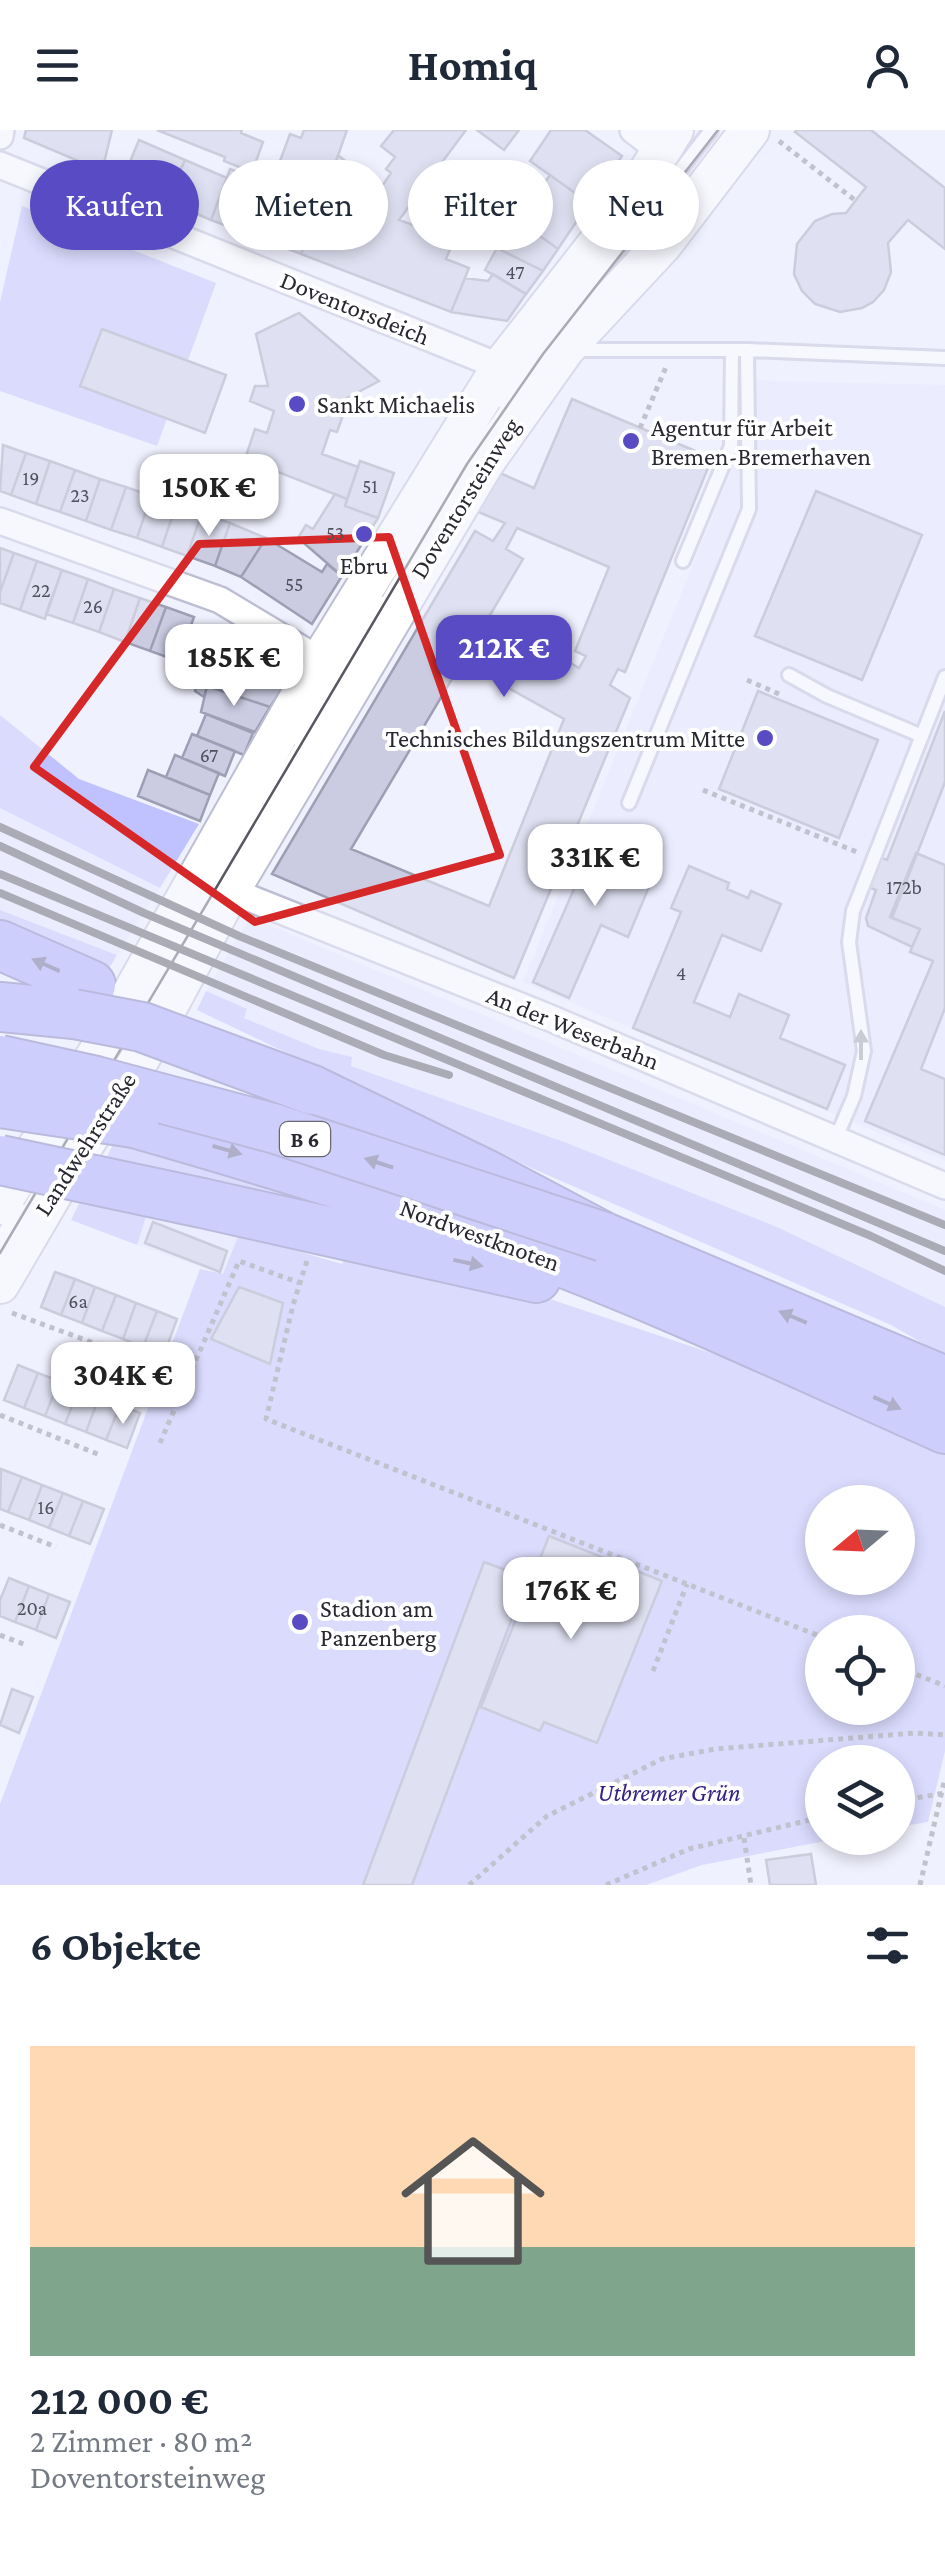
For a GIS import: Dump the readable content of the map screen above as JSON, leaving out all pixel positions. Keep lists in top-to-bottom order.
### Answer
{
  "streets": {
    "highway": ["B 6", "Nordwestknoten"],
    "street": [
      "Doventorsdeich",
      "Doventorsteinweg",
      "An der Weserbahn",
      "Landwehrstraße"
    ]
  },
  "crossings": [
    ["Doventorsdeich", "Doventorsteinweg"],
    ["Doventorsteinweg", "An der Weserbahn"],
    ["Doventorsteinweg", "Landwehrstraße"]
  ],
  "parks": ["Utbremer Grün"],
  "places": [
    "Sankt Michaelis",
    "Agentur für Arbeit Bremen-Bremerhaven",
    "Ebru",
    "Technisches Bildungszentrum Mitte",
    "Stadion am Panzenberg"
  ],
  "house_numbers": [
    "47",
    "19",
    "51",
    "23",
    "53",
    "55",
    "22",
    "26",
    "67",
    "172b",
    "4",
    "6a",
    "16",
    "20a"
  ],
  "north": "left",
  "page": {
    "header": "Homiq",
    "chip": [
      "Kaufen",
      "Mieten",
      "Filter",
      "Neu"
    ],
    "price": [
      "150K €",
      "212K €",
      "185K €",
      "331K €",
      "304K €",
      "176K €"
    ],
    "heading": "6 Objekte",
    "list": [
      {
        "name": "212 000 €",
        "note": "2 Zimmer · 80 m² · Doventorsteinweg"
      }
    ]
  }
}
